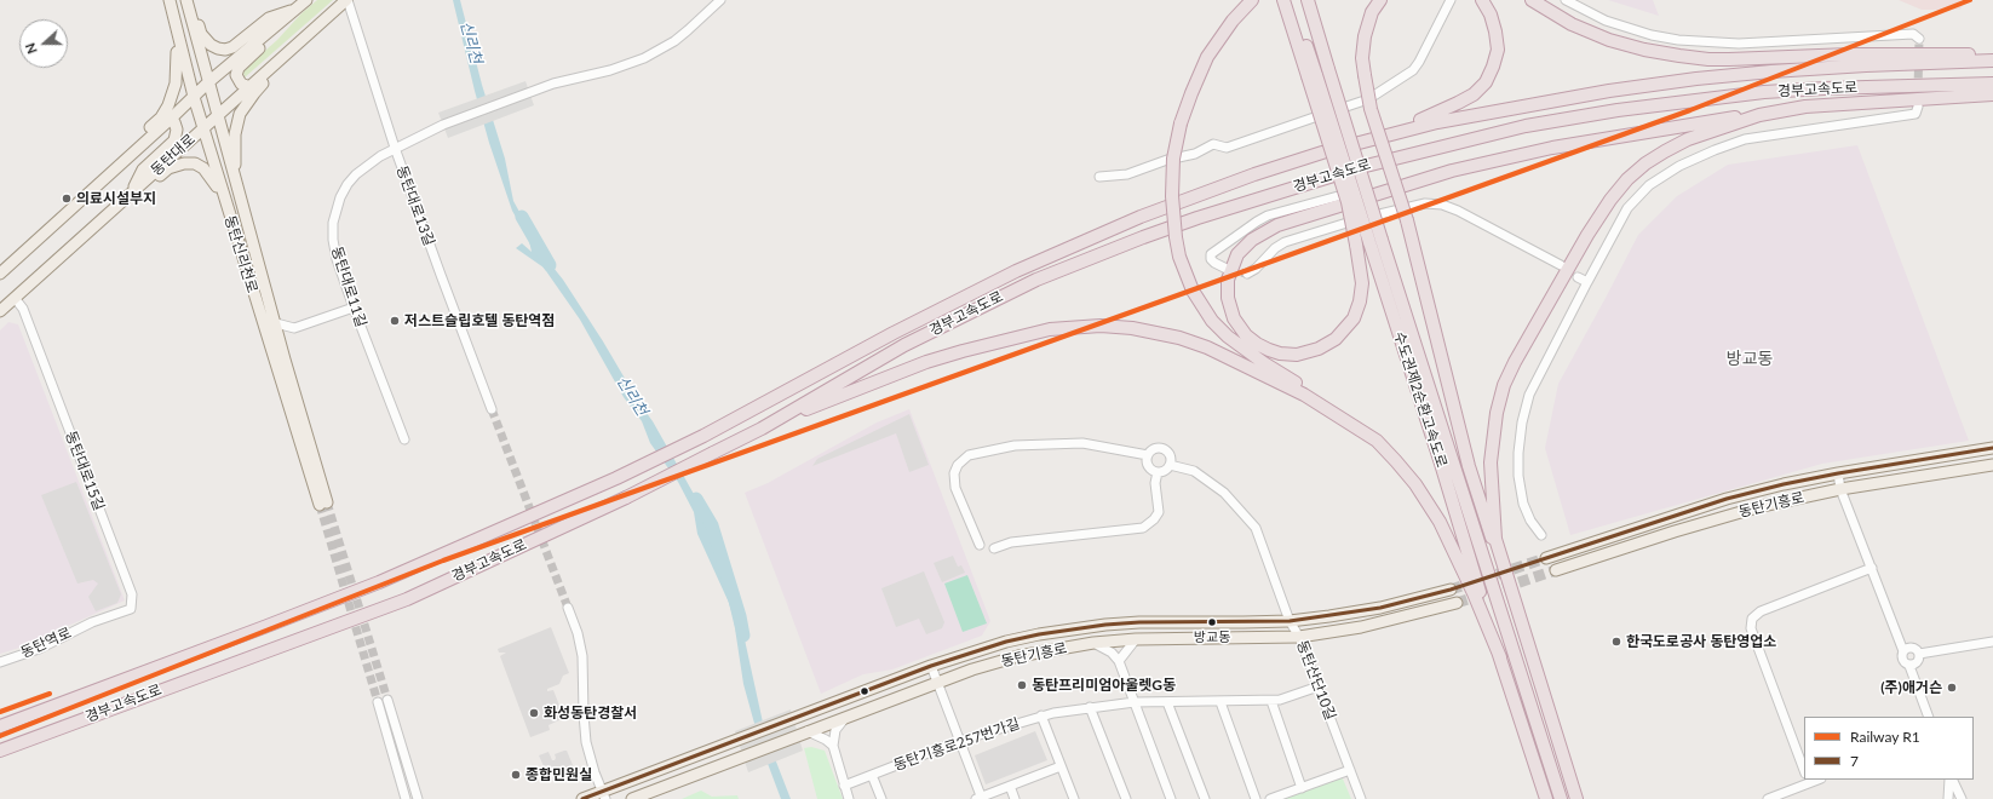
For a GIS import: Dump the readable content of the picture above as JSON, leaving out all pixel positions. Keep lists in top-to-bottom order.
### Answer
{
  "streets": {
    "highway": ["경부고속도로", "수도권제2순환고속도로"],
    "main road": ["동탄대로", "동탄신리천로", "동탄기흥로"],
    "street": [
      "동탄대로13길",
      "동탄대로11길",
      "동탄대로15길",
      "동탄역로",
      "동탄산단10길",
      "동탄기흥로257번가길"
    ]
  },
  "crossings": [
    ["동탄대로", "동탄대로13길"],
    ["동탄대로", "동탄신리천로"],
    ["동탄대로", "동탄대로15길"],
    ["동탄대로13길", "동탄대로11길"],
    ["동탄대로15길", "동탄역로"],
    ["동탄기흥로", "동탄산단10길"],
    ["동탄산단10길", "동탄기흥로257번가길"]
  ],
  "districts": ["방교동"],
  "water": ["신리천"],
  "places": [
    "의료시설부지",
    "저스트슬립호텔 동탄역점",
    "방교동",
    "한국도로공사 동탄영업소",
    "동탄프리미엄아울렛G동",
    "(주)애거슨",
    "화성동탄경찰서",
    "종합민원실"
  ],
  "lines": ["rail line R1", "transit line 7"],
  "legend": ["Railway R1", "7"],
  "north": "left"
}
